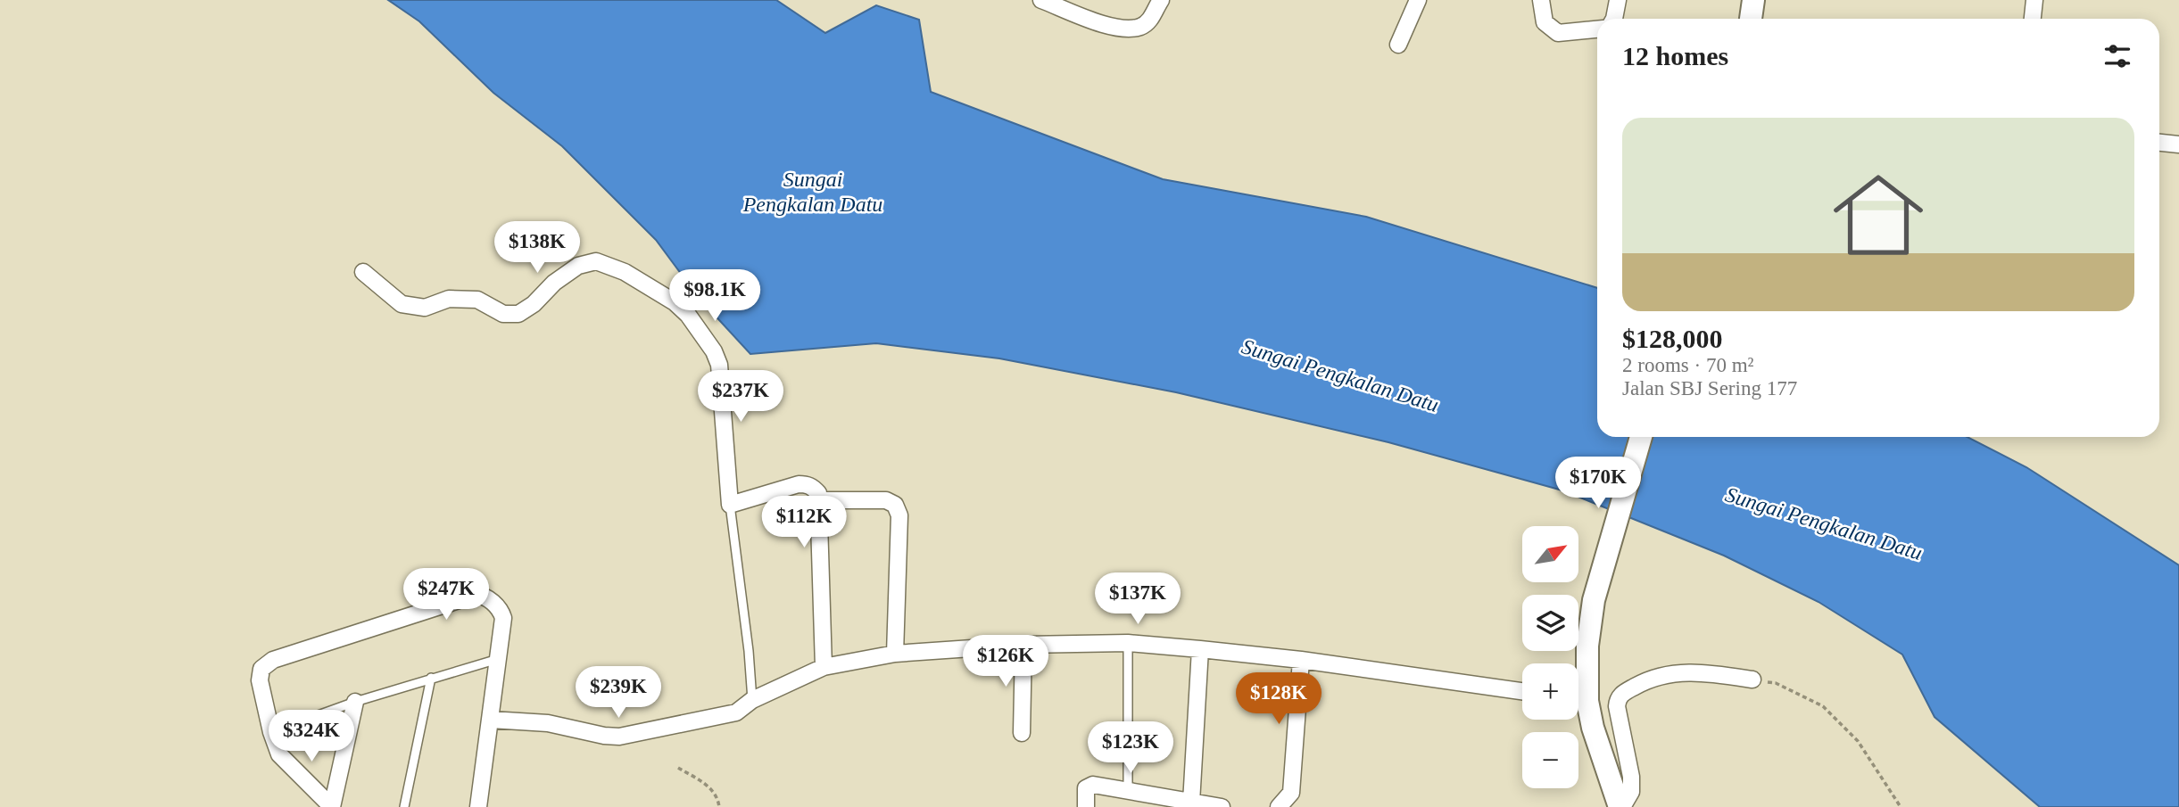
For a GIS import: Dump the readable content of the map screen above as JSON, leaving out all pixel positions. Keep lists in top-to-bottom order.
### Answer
{
  "water": ["Sungai Pengkalan Datu"],
  "north": "top right",
  "page": {
    "heading": "12 homes",
    "list": [
      {
        "name": "$128,000",
        "note": "2 rooms · 70 m² · Jalan SBJ Sering 177"
      }
    ],
    "price": [
      "$138K",
      "$98.1K",
      "$237K",
      "$170K",
      "$112K",
      "$247K",
      "$137K",
      "$126K",
      "$239K",
      "$128K",
      "$324K",
      "$123K"
    ],
    "map_buttons": ["+", "−"]
  }
}
